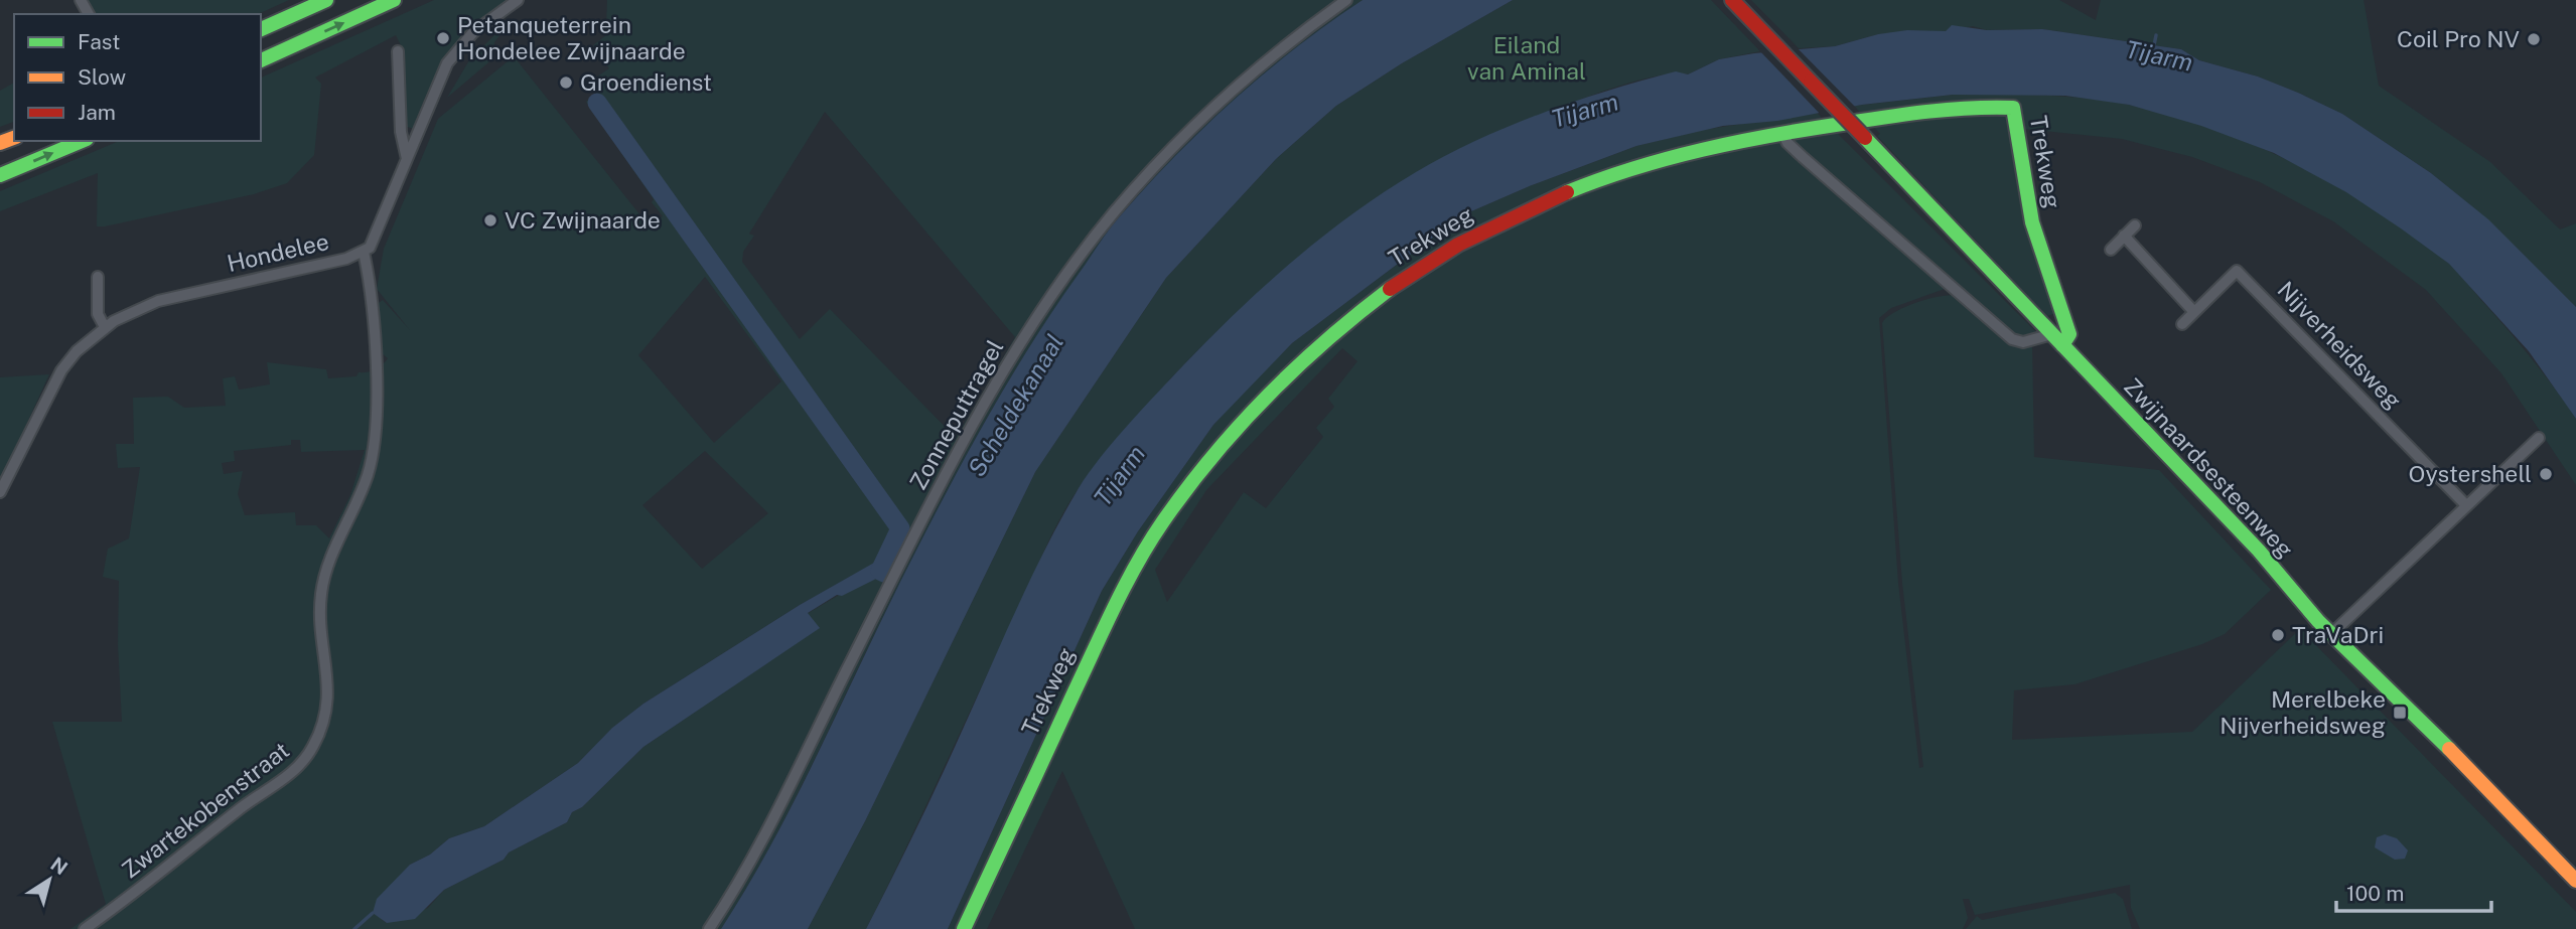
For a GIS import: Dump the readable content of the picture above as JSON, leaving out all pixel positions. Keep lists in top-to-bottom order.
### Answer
{
  "streets": {
    "main road": ["Trekweg", "Zwijnaardsesteenweg"],
    "street": [
      "Hondelee",
      "Nijverheidsweg",
      "Zonneputtragel",
      "Zwartekobenstraat"
    ]
  },
  "crossings": [
    ["Trekweg", "Zwijnaardsesteenweg"],
    ["Hondelee", "Zwartekobenstraat"]
  ],
  "water": ["Tijarm", "Scheldekanaal"],
  "parks": ["Eiland van Aminal"],
  "places": {
    "other": [
      "Petanqueterrein Hondelee Zwijnaarde",
      "Coil Pro NV",
      "Groendienst",
      "VC Zwijnaarde",
      "Oystershell",
      "TraVaDri"
    ],
    "transit": ["Merelbeke Nijverheidsweg"]
  },
  "legend": ["Fast", "Slow", "Jam"],
  "scale_bar": "100 m",
  "north": "top right"
}
